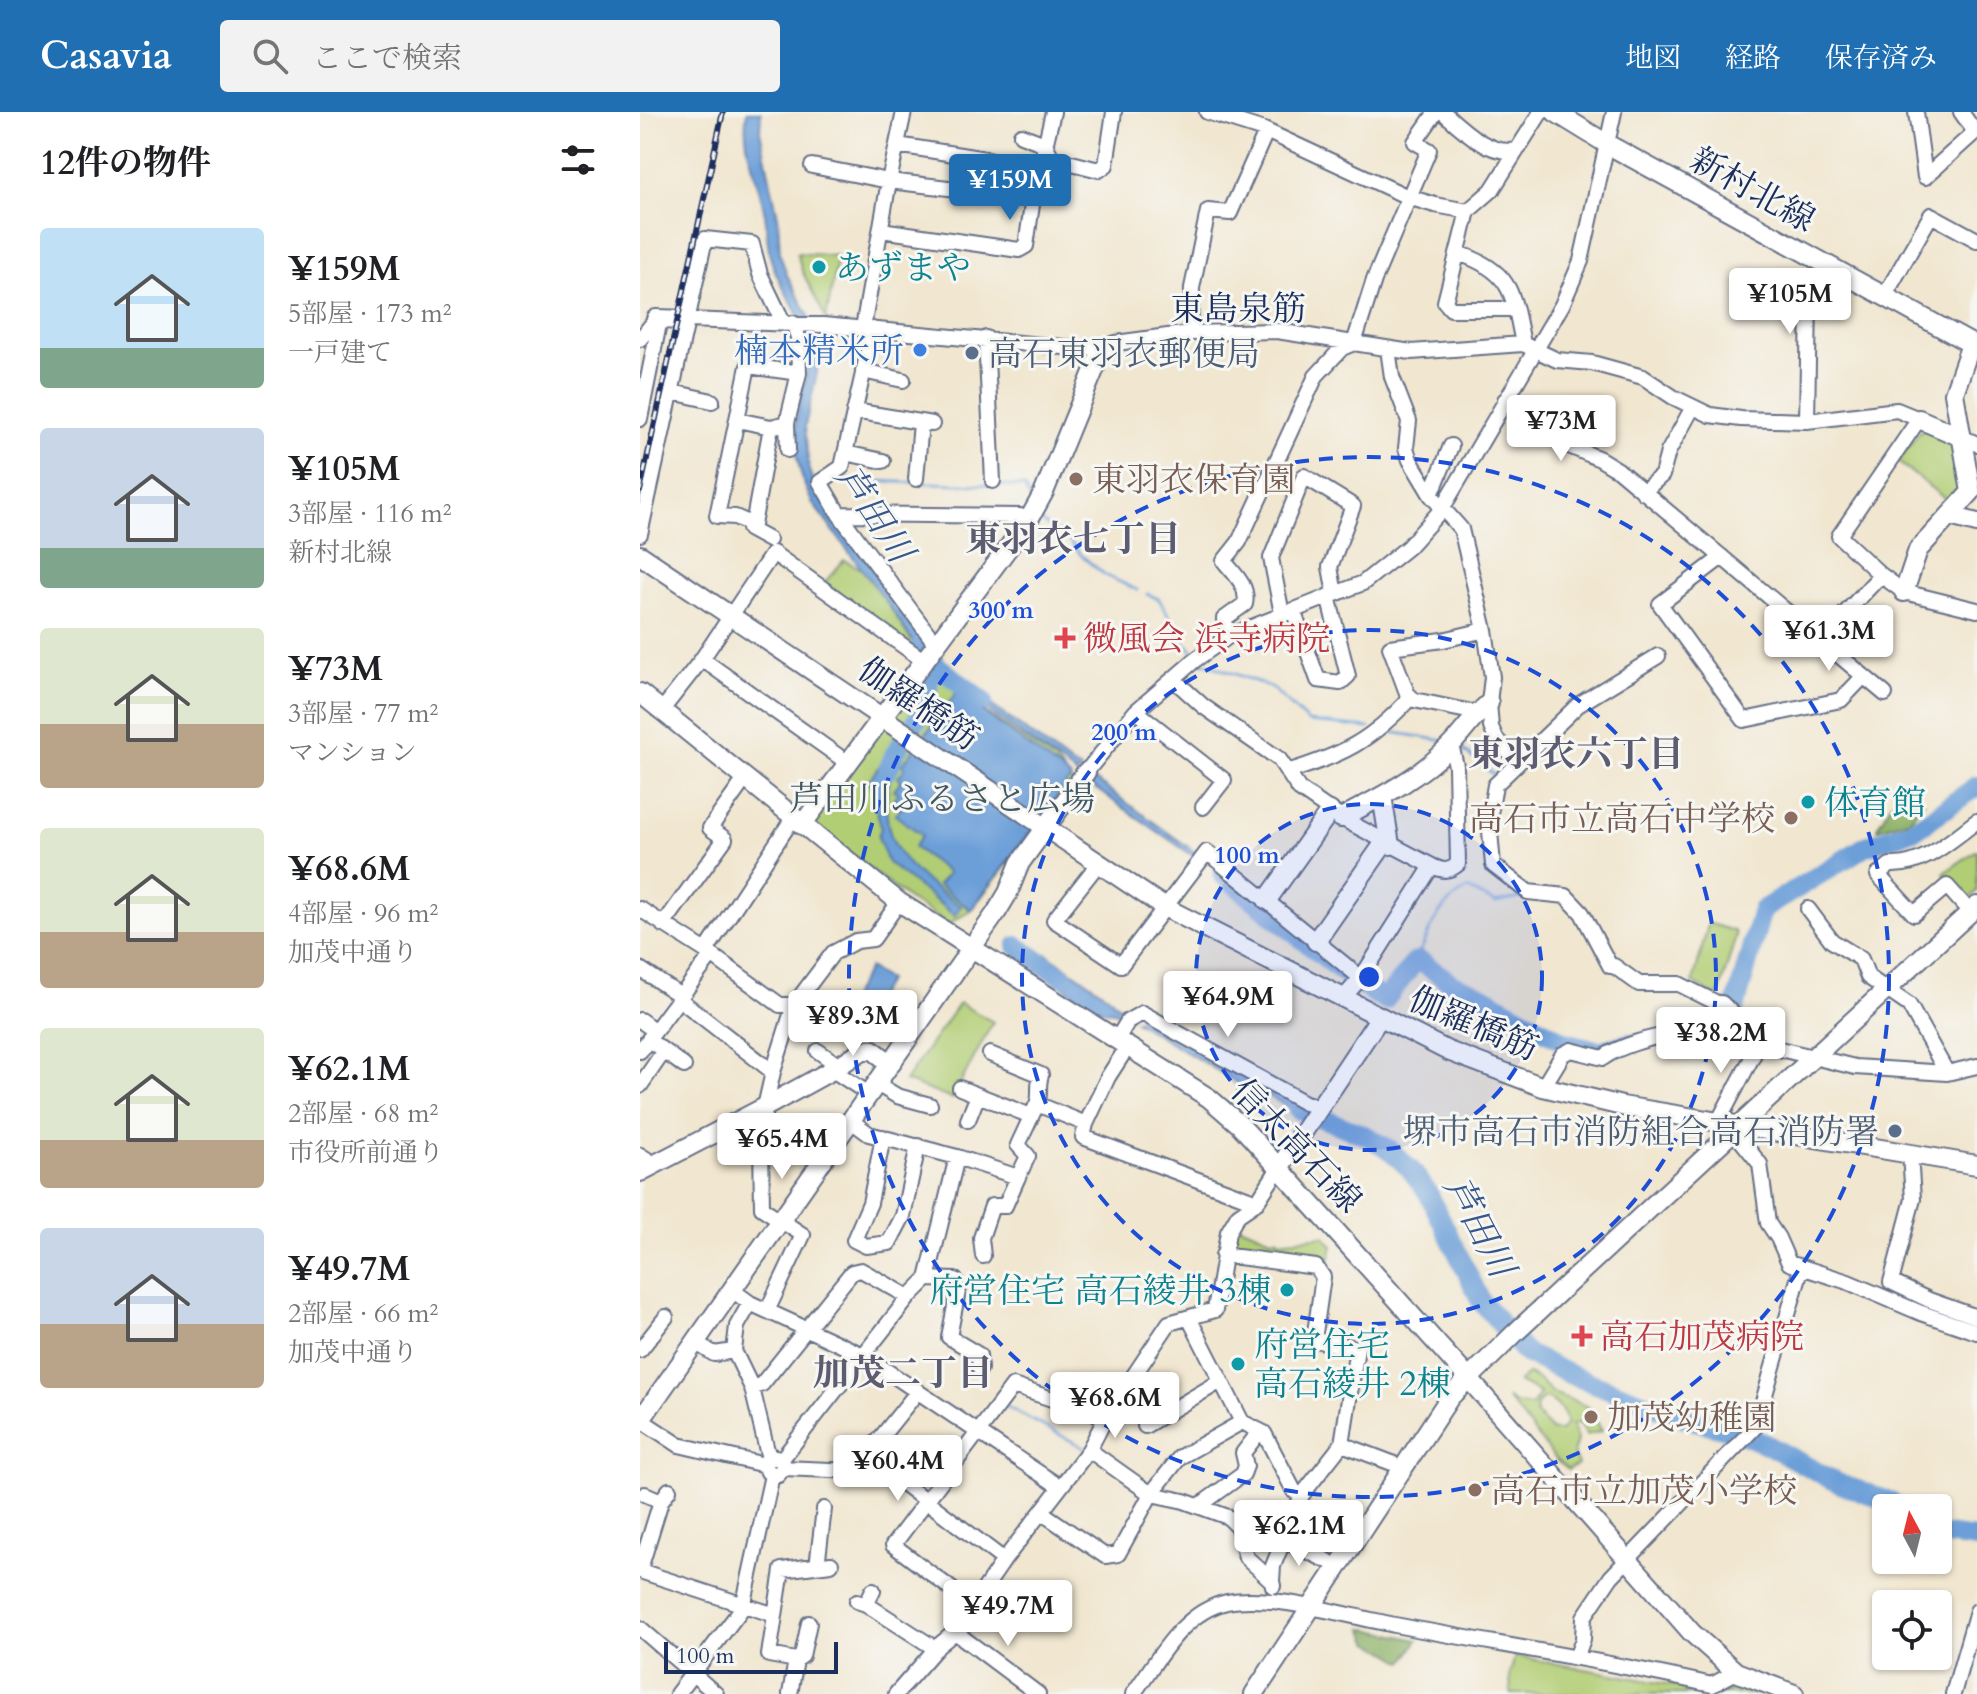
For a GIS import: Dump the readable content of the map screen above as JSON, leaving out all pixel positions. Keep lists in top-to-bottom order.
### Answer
{
  "streets": {
    "street": [
      "新村北線",
      "東島泉筋",
      "伽羅橋筋",
      "信太高石線"
    ]
  },
  "districts": ["東羽衣七丁目", "東羽衣六丁目", "加茂二丁目"],
  "water": ["芦田川"],
  "parks": ["芦田川ふるさと広場"],
  "places": {
    "other": [
      "あずまや",
      "楠本精米所",
      "高石東羽衣郵便局",
      "東羽衣保育園",
      "体育館",
      "高石市立高石中学校",
      "堺市高石市消防組合高石消防署",
      "府営住宅 高石綾井 3棟",
      "府営住宅 高石綾井 2棟",
      "加茂幼稚園",
      "高石市立加茂小学校"
    ],
    "health": ["微風会 浜寺病院", "高石加茂病院"]
  },
  "scale_bar": "100 m",
  "north": "top",
  "page": {
    "header": "Casavia",
    "search": "ここで検索",
    "nav": ["地図", "経路", "保存済み"],
    "heading": "12件の物件",
    "price": [
      "¥159M",
      "¥105M",
      "¥73M",
      "¥61.3M",
      "¥64.9M",
      "¥89.3M",
      "¥38.2M",
      "¥65.4M",
      "¥68.6M",
      "¥60.4M",
      "¥62.1M",
      "¥49.7M"
    ],
    "list": [
      {
        "name": "¥159M",
        "note": "5部屋 · 173 m² · 一戸建て"
      },
      {
        "name": "¥105M",
        "note": "3部屋 · 116 m² · 新村北線"
      },
      {
        "name": "¥73M",
        "note": "3部屋 · 77 m² · マンション"
      },
      {
        "name": "¥68.6M",
        "note": "4部屋 · 96 m² · 加茂中通り"
      },
      {
        "name": "¥62.1M",
        "note": "2部屋 · 68 m² · 市役所前通り"
      },
      {
        "name": "¥49.7M",
        "note": "2部屋 · 66 m² · 加茂中通り"
      }
    ],
    "scale": "100 m"
  },
  "rings": ["300 m", "200 m", "100 m"]
}
